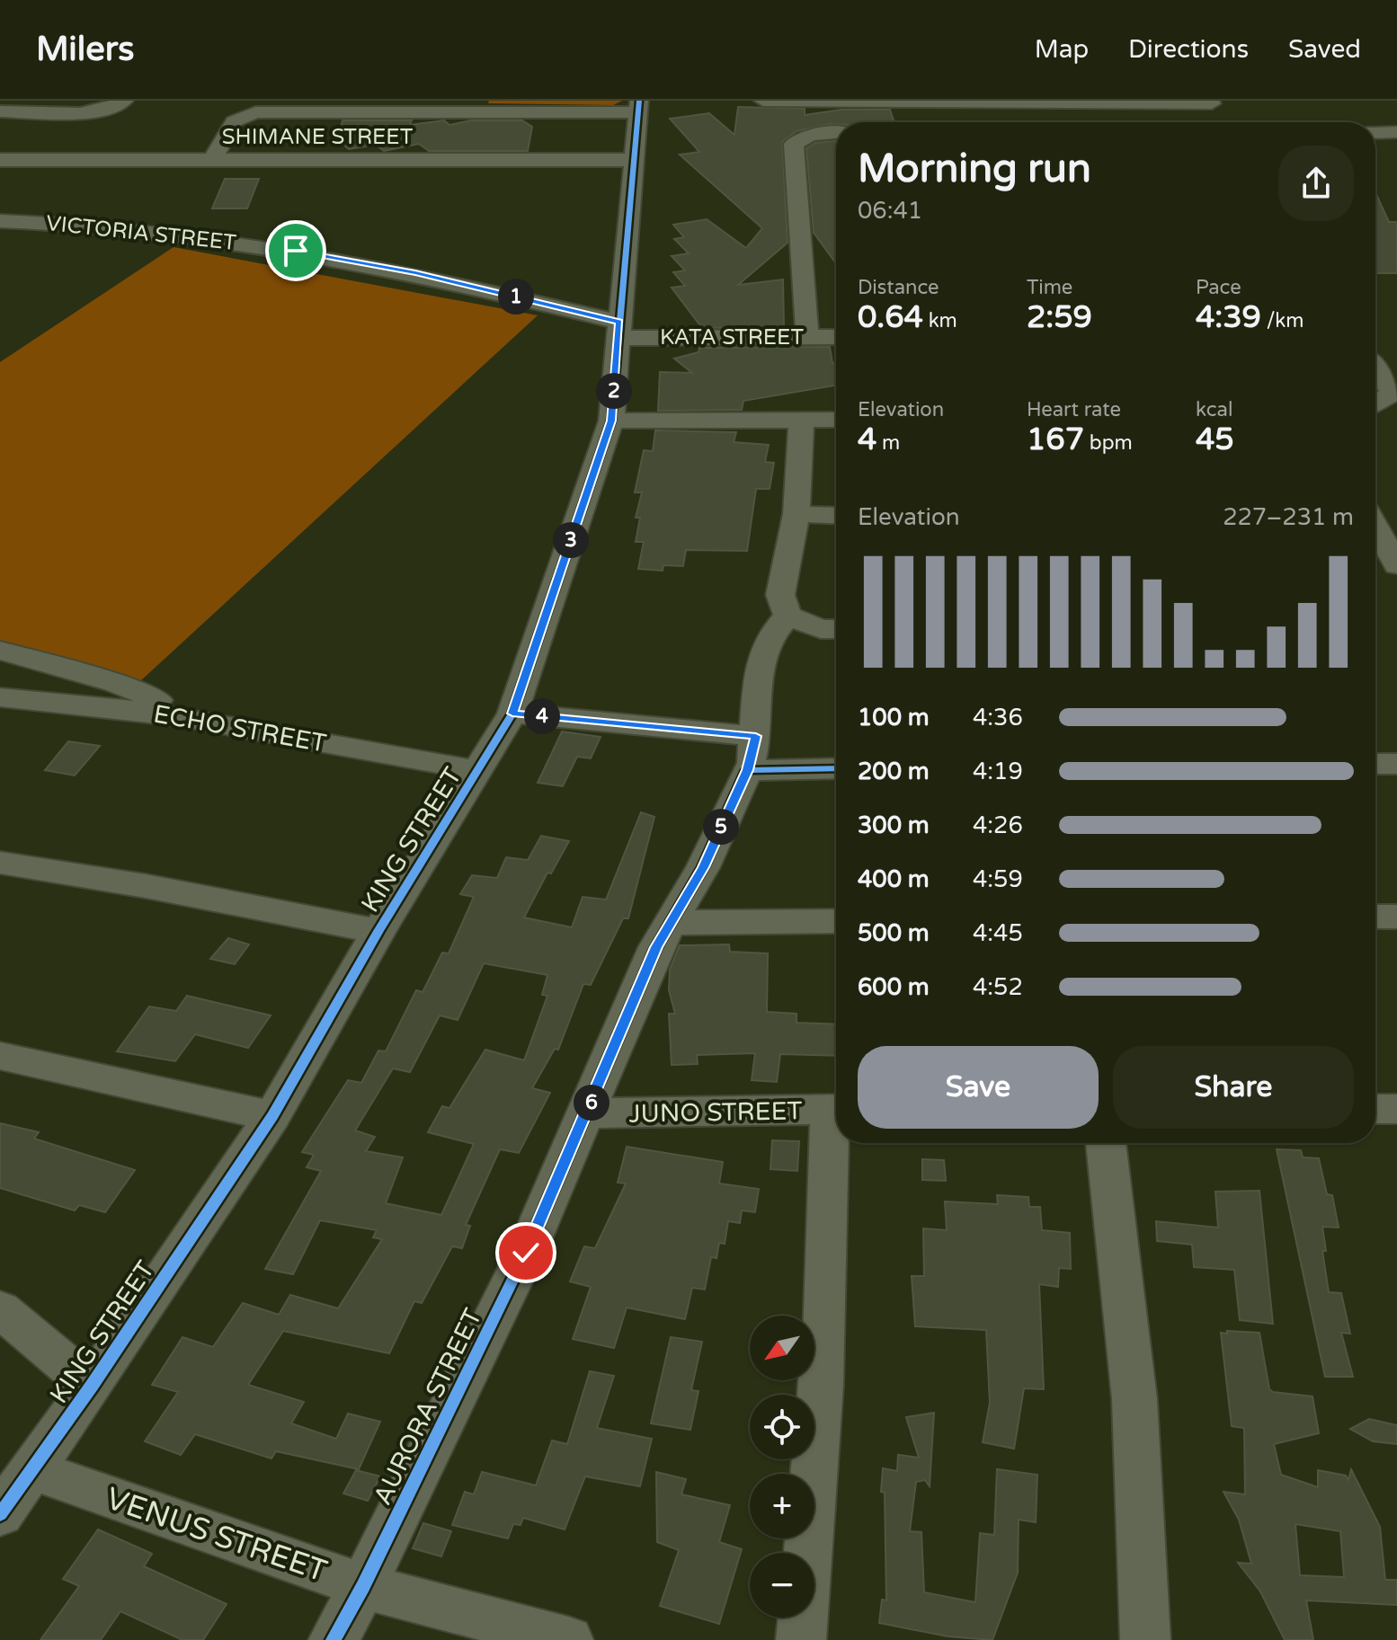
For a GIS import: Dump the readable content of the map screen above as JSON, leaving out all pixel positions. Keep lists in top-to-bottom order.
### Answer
{
  "streets": {
    "street": [
      "SHIMANE STREET",
      "VICTORIA STREET",
      "KATA STREET",
      "ECHO STREET",
      "KING STREET",
      "JUNO STREET",
      "AURORA STREET",
      "VENUS STREET"
    ]
  },
  "crossings": [
    ["SHIMANE STREET", "KING STREET"],
    ["VICTORIA STREET", "KATA STREET"],
    ["VICTORIA STREET", "KING STREET"],
    ["KATA STREET", "KING STREET"],
    ["ECHO STREET", "KING STREET"],
    ["KING STREET", "VENUS STREET"],
    ["JUNO STREET", "AURORA STREET"],
    ["AURORA STREET", "VENUS STREET"]
  ],
  "north": "bottom left",
  "page": {
    "header": "Milers",
    "nav": ["Map", "Directions", "Saved"],
    "heading": ["Morning run", "06:41"],
    "stats": [
      ["Distance", "0.64 km"],
      ["Time", "2:59"],
      ["Pace", "4:39 /km"],
      ["Elevation", "4 m"],
      ["Heart rate", "167 bpm"],
      ["kcal", "45"]
    ],
    "pins": [
      "1",
      "2",
      "3",
      "4",
      "5",
      "6"
    ],
    "chart": ["Elevation", "227–231 m"],
    "list": [
      {
        "name": "100 m",
        "note": "4:36"
      },
      {
        "name": "200 m",
        "note": "4:19"
      },
      {
        "name": "300 m",
        "note": "4:26"
      },
      {
        "name": "400 m",
        "note": "4:59"
      },
      {
        "name": "500 m",
        "note": "4:45"
      },
      {
        "name": "600 m",
        "note": "4:52"
      }
    ],
    "buttons": ["Save", "Share"],
    "map_buttons": ["+", "−"]
  }
}
